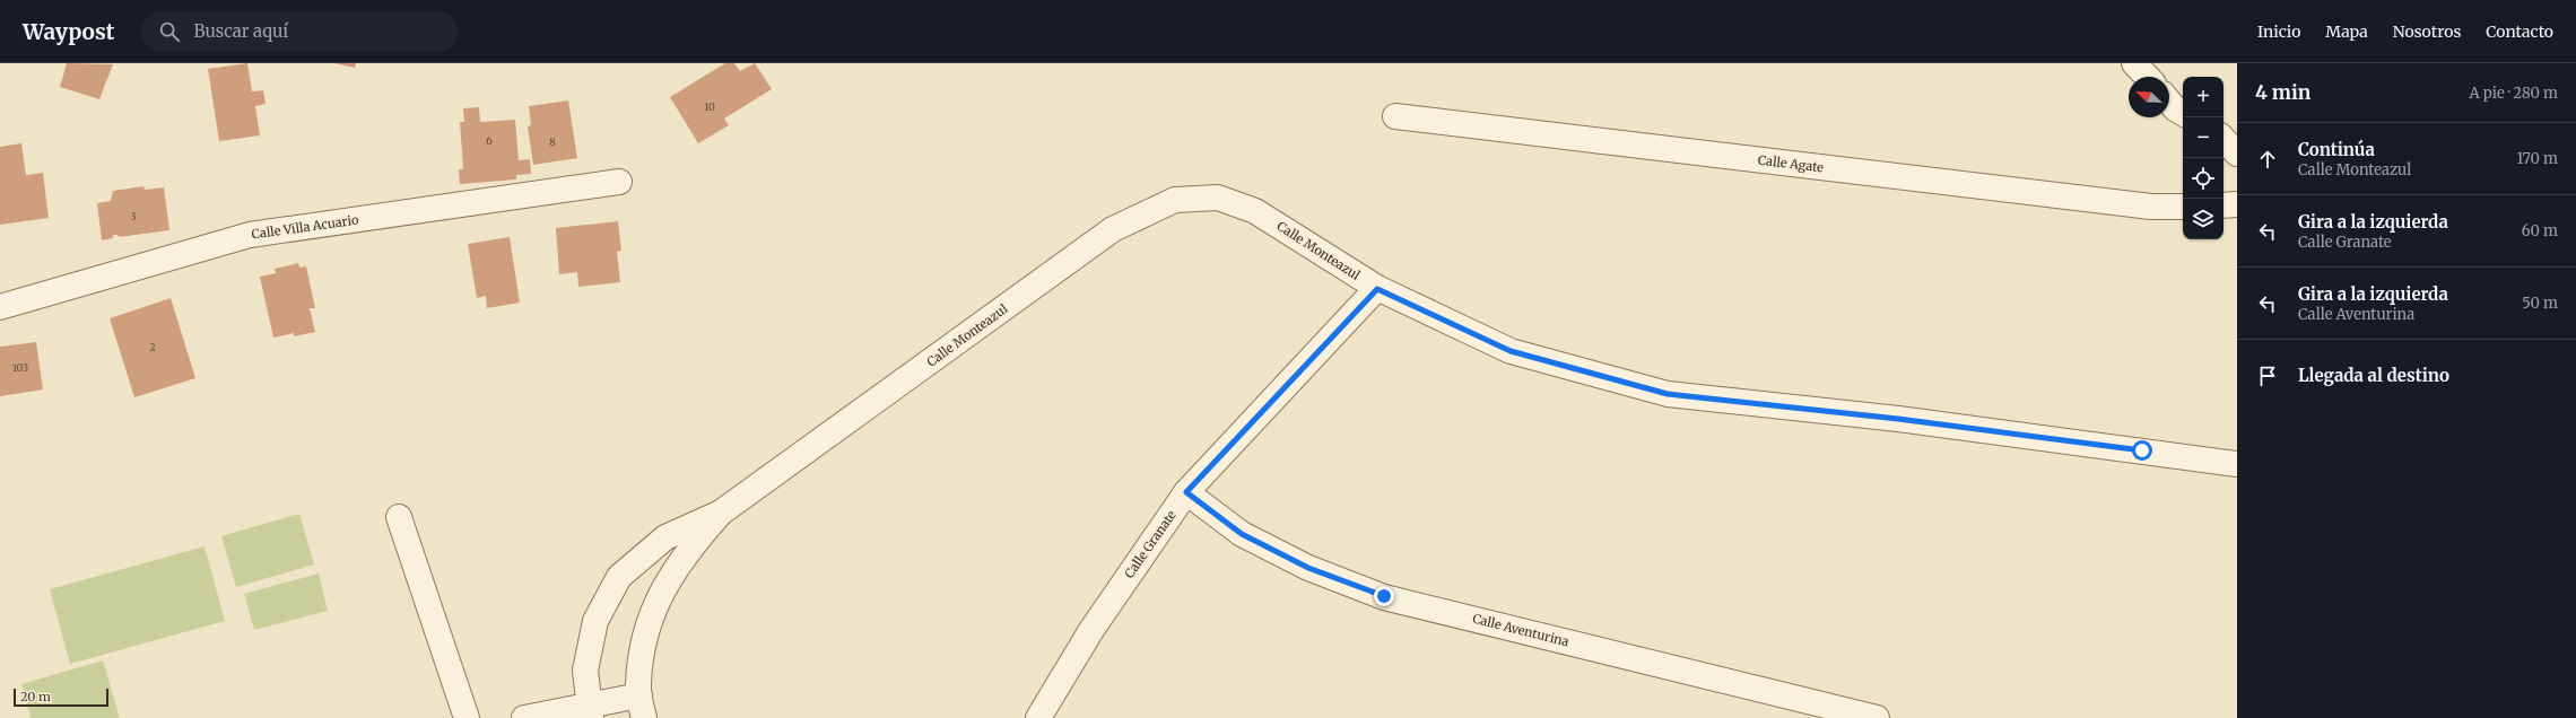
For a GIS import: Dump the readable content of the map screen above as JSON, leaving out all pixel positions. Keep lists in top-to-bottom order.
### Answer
{
  "streets": {
    "street": [
      "Calle Agate",
      "Calle Villa Acuario",
      "Calle Monteazul",
      "Calle Granate",
      "Calle Aventurina"
    ]
  },
  "crossings": [
    ["Calle Monteazul", "Calle Granate"],
    ["Calle Granate", "Calle Aventurina"]
  ],
  "house_numbers": [
    "10",
    "6",
    "8",
    "3",
    "2",
    "103"
  ],
  "scale_bar": "20 m",
  "north": "top left",
  "page": {
    "header": "Waypost",
    "search": "Buscar aquí",
    "nav": [
      "Inicio",
      "Mapa",
      "Nosotros",
      "Contacto"
    ],
    "heading": ["4 min", "A pie · 280 m"],
    "map_buttons": ["+", "−"],
    "list": [
      ["Continúa", "Calle Monteazul", "170 m"],
      ["Gira a la izquierda", "Calle Granate", "60 m"],
      ["Gira a la izquierda", "Calle Aventurina", "50 m"],
      "Llegada al destino"
    ],
    "scale": "20 m"
  }
}
